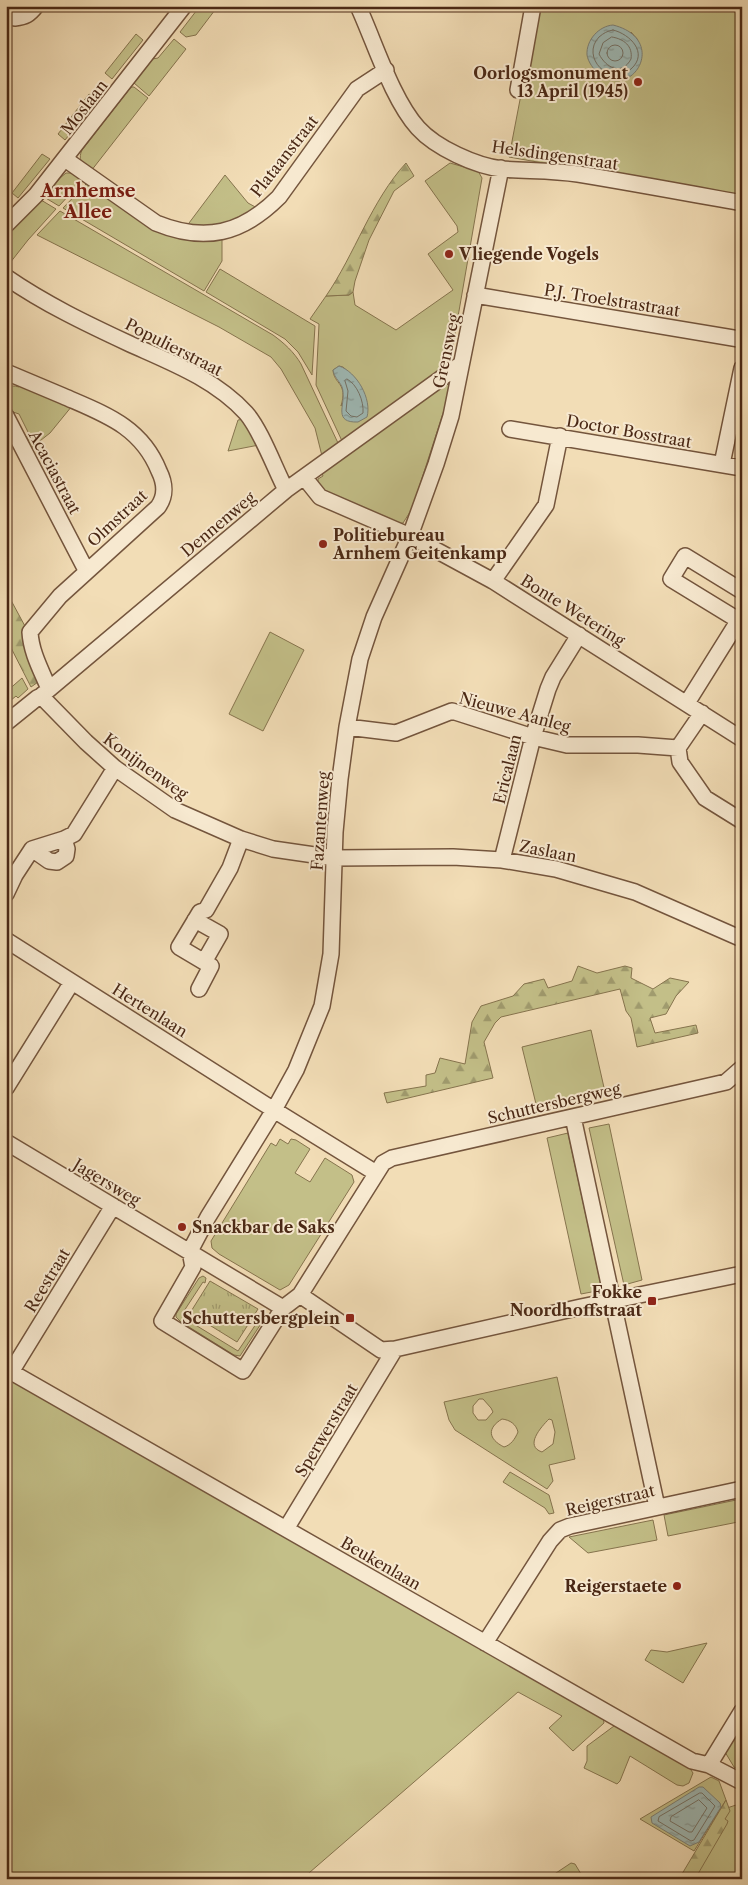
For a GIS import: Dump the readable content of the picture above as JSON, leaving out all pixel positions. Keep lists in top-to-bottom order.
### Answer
{
  "streets": {
    "street": [
      "Moslaan",
      "Helsdingenstraat",
      "Plataanstraat",
      "P.J. Troelstrastraat",
      "Populierstraat",
      "Grensweg",
      "Doctor Bosstraat",
      "Acaciastraat",
      "Olmstraat",
      "Dennenweg",
      "Bonte Wetering",
      "Nieuwe Aanleg",
      "Konijnenweg",
      "Ericalaan",
      "Fazantenweg",
      "Zaslaan",
      "Hertenlaan",
      "Schuttersbergweg",
      "Jagersweg",
      "Reestraat",
      "Sperwerstraat",
      "Reigerstraat",
      "Beukenlaan"
    ]
  },
  "crossings": [
    ["Moslaan", "Plataanstraat"],
    ["Helsdingenstraat", "Plataanstraat"],
    ["Helsdingenstraat", "Grensweg"],
    ["P.J. Troelstrastraat", "Grensweg"],
    ["Populierstraat", "Dennenweg"],
    ["Grensweg", "Dennenweg"],
    ["Grensweg", "Bonte Wetering"],
    ["Grensweg", "Fazantenweg"],
    ["Acaciastraat", "Olmstraat"],
    ["Olmstraat", "Dennenweg"],
    ["Olmstraat", "Konijnenweg"],
    ["Dennenweg", "Bonte Wetering"],
    ["Dennenweg", "Konijnenweg"],
    ["Bonte Wetering", "Ericalaan"],
    ["Bonte Wetering", "Fazantenweg"],
    ["Nieuwe Aanleg", "Ericalaan"],
    ["Nieuwe Aanleg", "Fazantenweg"],
    ["Konijnenweg", "Fazantenweg"],
    ["Konijnenweg", "Zaslaan"],
    ["Ericalaan", "Zaslaan"],
    ["Fazantenweg", "Zaslaan"],
    ["Fazantenweg", "Hertenlaan"],
    ["Jagersweg", "Reestraat"],
    ["Reestraat", "Beukenlaan"],
    ["Sperwerstraat", "Beukenlaan"],
    ["Reigerstraat", "Beukenlaan"]
  ],
  "districts": ["Arnhemse Allee"],
  "places": {
    "other": [
      "Oorlogsmonument 13 April (1945)",
      "Vliegende Vogels",
      "Politiebureau Arnhem Geitenkamp",
      "Snackbar de Saks",
      "Reigerstaete"
    ],
    "transit": ["Fokke Noordhoffstraat", "Schuttersbergplein"]
  }
}
